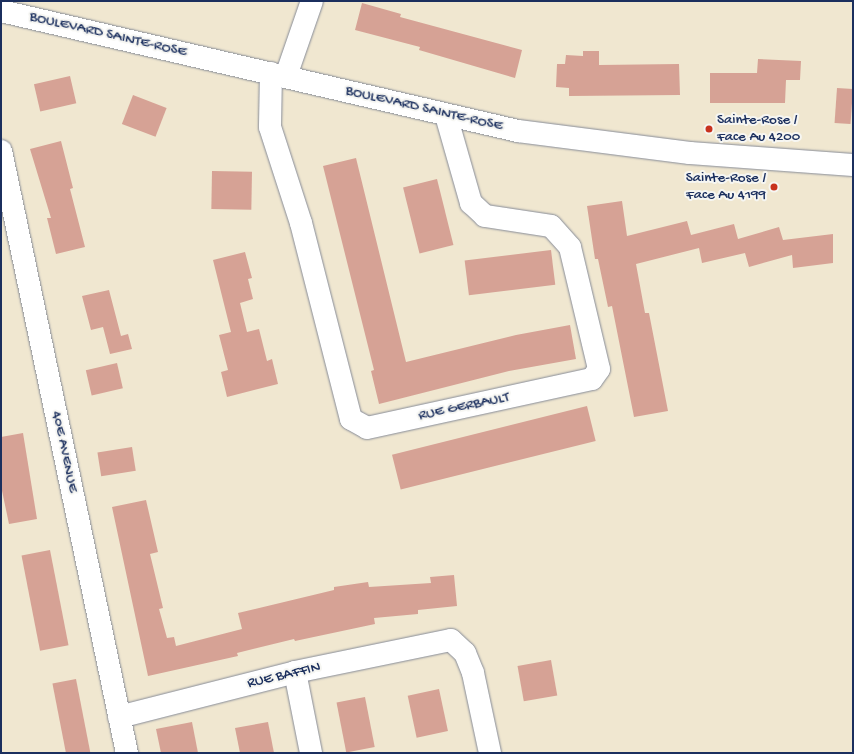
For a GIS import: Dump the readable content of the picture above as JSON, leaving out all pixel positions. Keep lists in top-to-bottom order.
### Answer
{
  "streets": {
    "street": [
      "BOULEVARD SAINTE-ROSE",
      "RUE GERBAULT",
      "40E AVENUE",
      "RUE BAFFIN"
    ]
  },
  "crossings": [
    ["BOULEVARD SAINTE-ROSE", "RUE GERBAULT"],
    ["40E AVENUE", "RUE BAFFIN"]
  ],
  "places": ["Sainte-Rose / Face Au 4200", "Sainte-Rose / Face Au 4199"]
}
